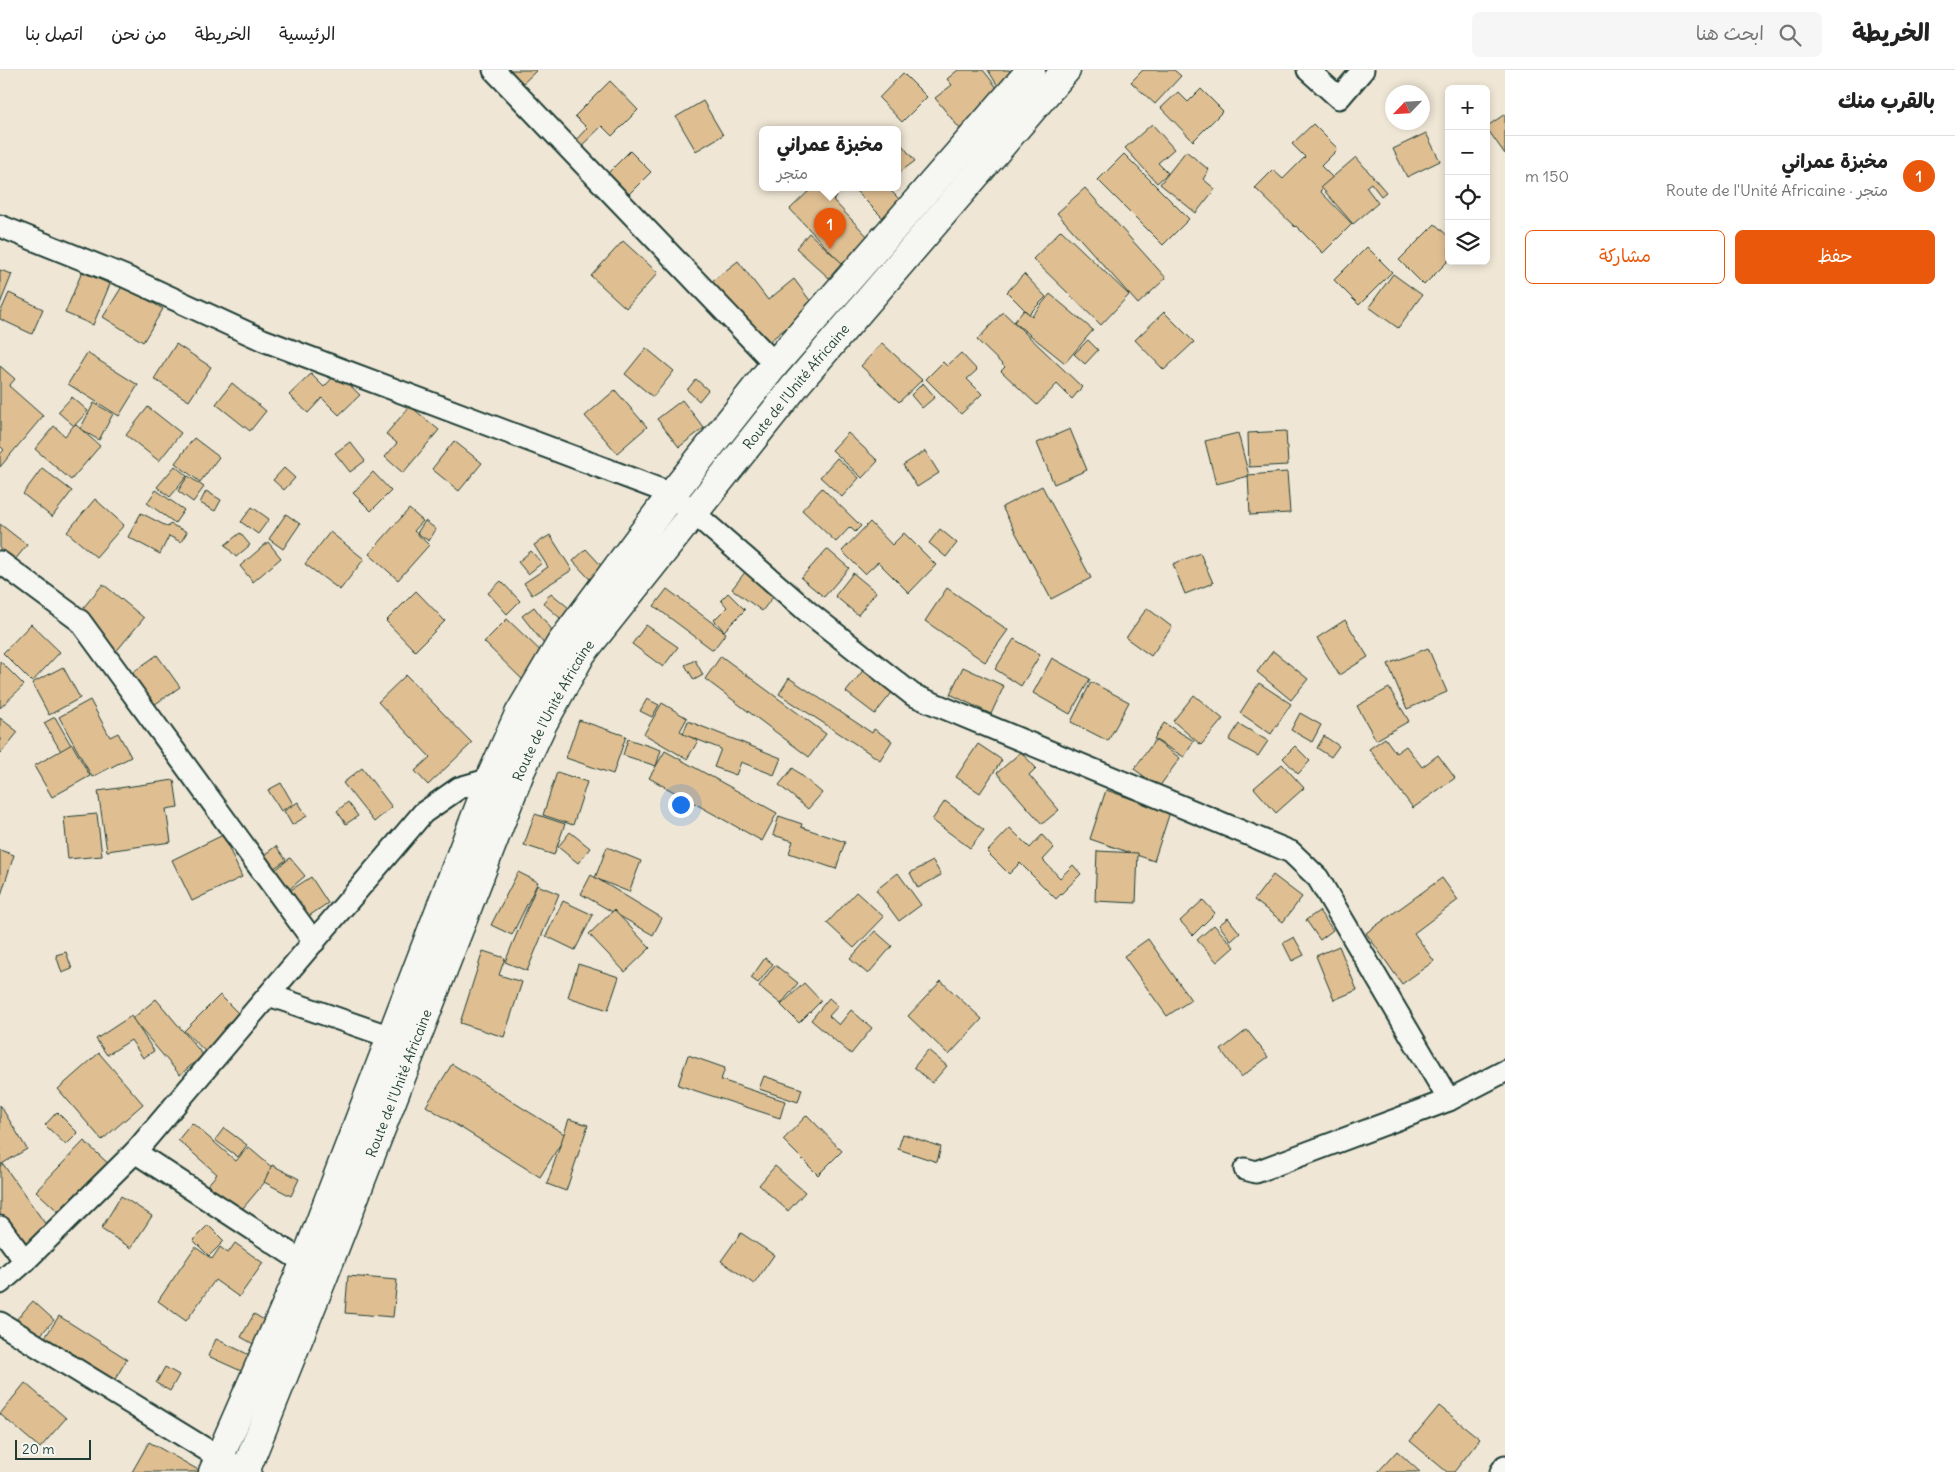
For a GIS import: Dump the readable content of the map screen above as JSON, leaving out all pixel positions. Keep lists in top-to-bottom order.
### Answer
{
  "streets": {
    "main road": ["Route de l'Unité Africaine"]
  },
  "scale_bar": "20 m",
  "north": "bottom left",
  "page": {
    "header": "الخريطة",
    "search": "ابحث هنا",
    "nav": [
      "الرئيسية",
      "الخريطة",
      "من نحن",
      "اتصل بنا"
    ],
    "heading": "بالقرب منك",
    "map_buttons": ["+", "−"],
    "popup": ["مخبزة عمراني", "متجر"],
    "list": [
      {
        "mark": "1",
        "name": "مخبزة عمراني",
        "note": "متجر · Route de l'Unité Africaine",
        "value": "150 m"
      }
    ],
    "pins": "1",
    "buttons": ["حفظ", "مشاركة"],
    "scale": "20 m"
  }
}
